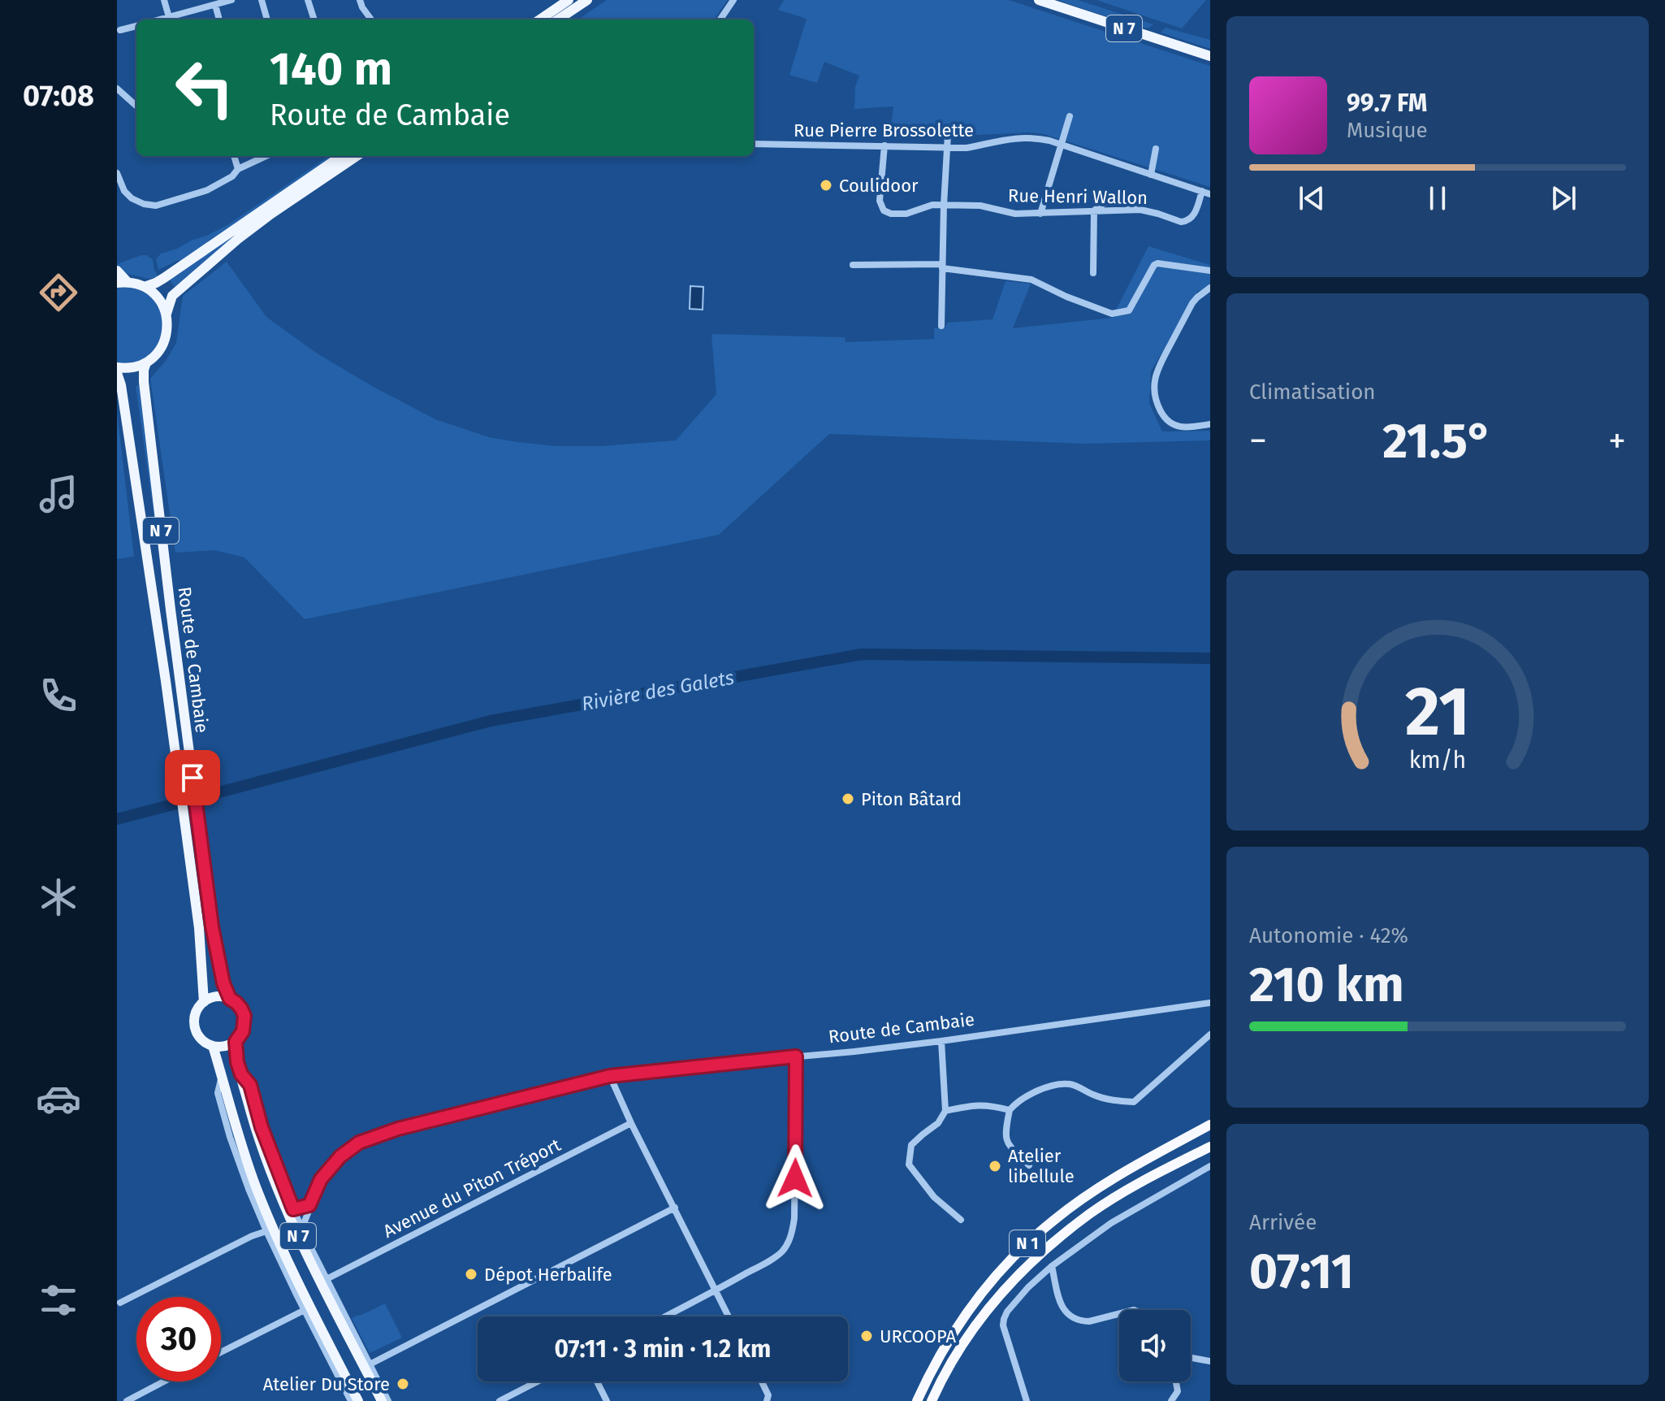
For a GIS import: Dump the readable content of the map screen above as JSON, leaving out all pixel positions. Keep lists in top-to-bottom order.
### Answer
{
  "streets": {
    "highway": ["N 1"],
    "main road": ["N 7", "Route de Cambaie"],
    "street": ["Rue Pierre Brossolette", "Rue Henri Wallon", "Avenue du Piton Tréport"]
  },
  "crossings": [
    ["Rue Pierre Brossolette", "Rue Henri Wallon"]
  ],
  "water": ["Rivière des Galets"],
  "places": [
    "Coulidoor",
    "Piton Bâtard",
    "Atelier libellule",
    "Dépot Herbalife",
    "URCOOPA",
    "Atelier Du Store"
  ],
  "page": {
    "tabs": "07:08",
    "turn": ["140 m", "Route de Cambaie"],
    "song": ["99.7 FM", "Musique"],
    "tile": [
      "Climatisation",
      ["Autonomie · 42%", "210 km"],
      ["Arrivée", "07:11"]
    ],
    "heat": ["−", "21.5°", "+"],
    "limit": "30",
    "trip": "07:11 · 3 min · 1.2 km",
    "gauge": ["21", "km/h"]
  }
}
